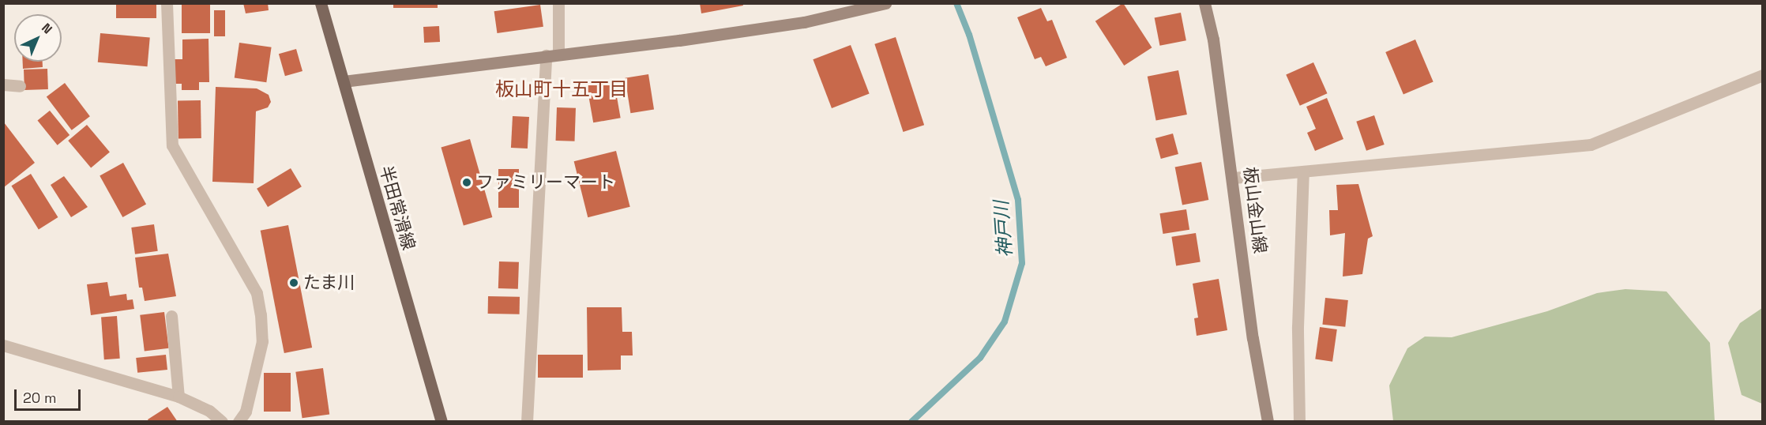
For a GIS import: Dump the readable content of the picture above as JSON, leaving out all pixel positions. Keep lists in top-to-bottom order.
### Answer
{
  "streets": {
    "main road": ["半田常滑線"],
    "street": ["板山金山線"]
  },
  "districts": ["板山町十五丁目"],
  "water": ["神戸川"],
  "places": ["ファミリーマート", "たま川"],
  "scale_bar": "20 m",
  "north": "top right"
}
